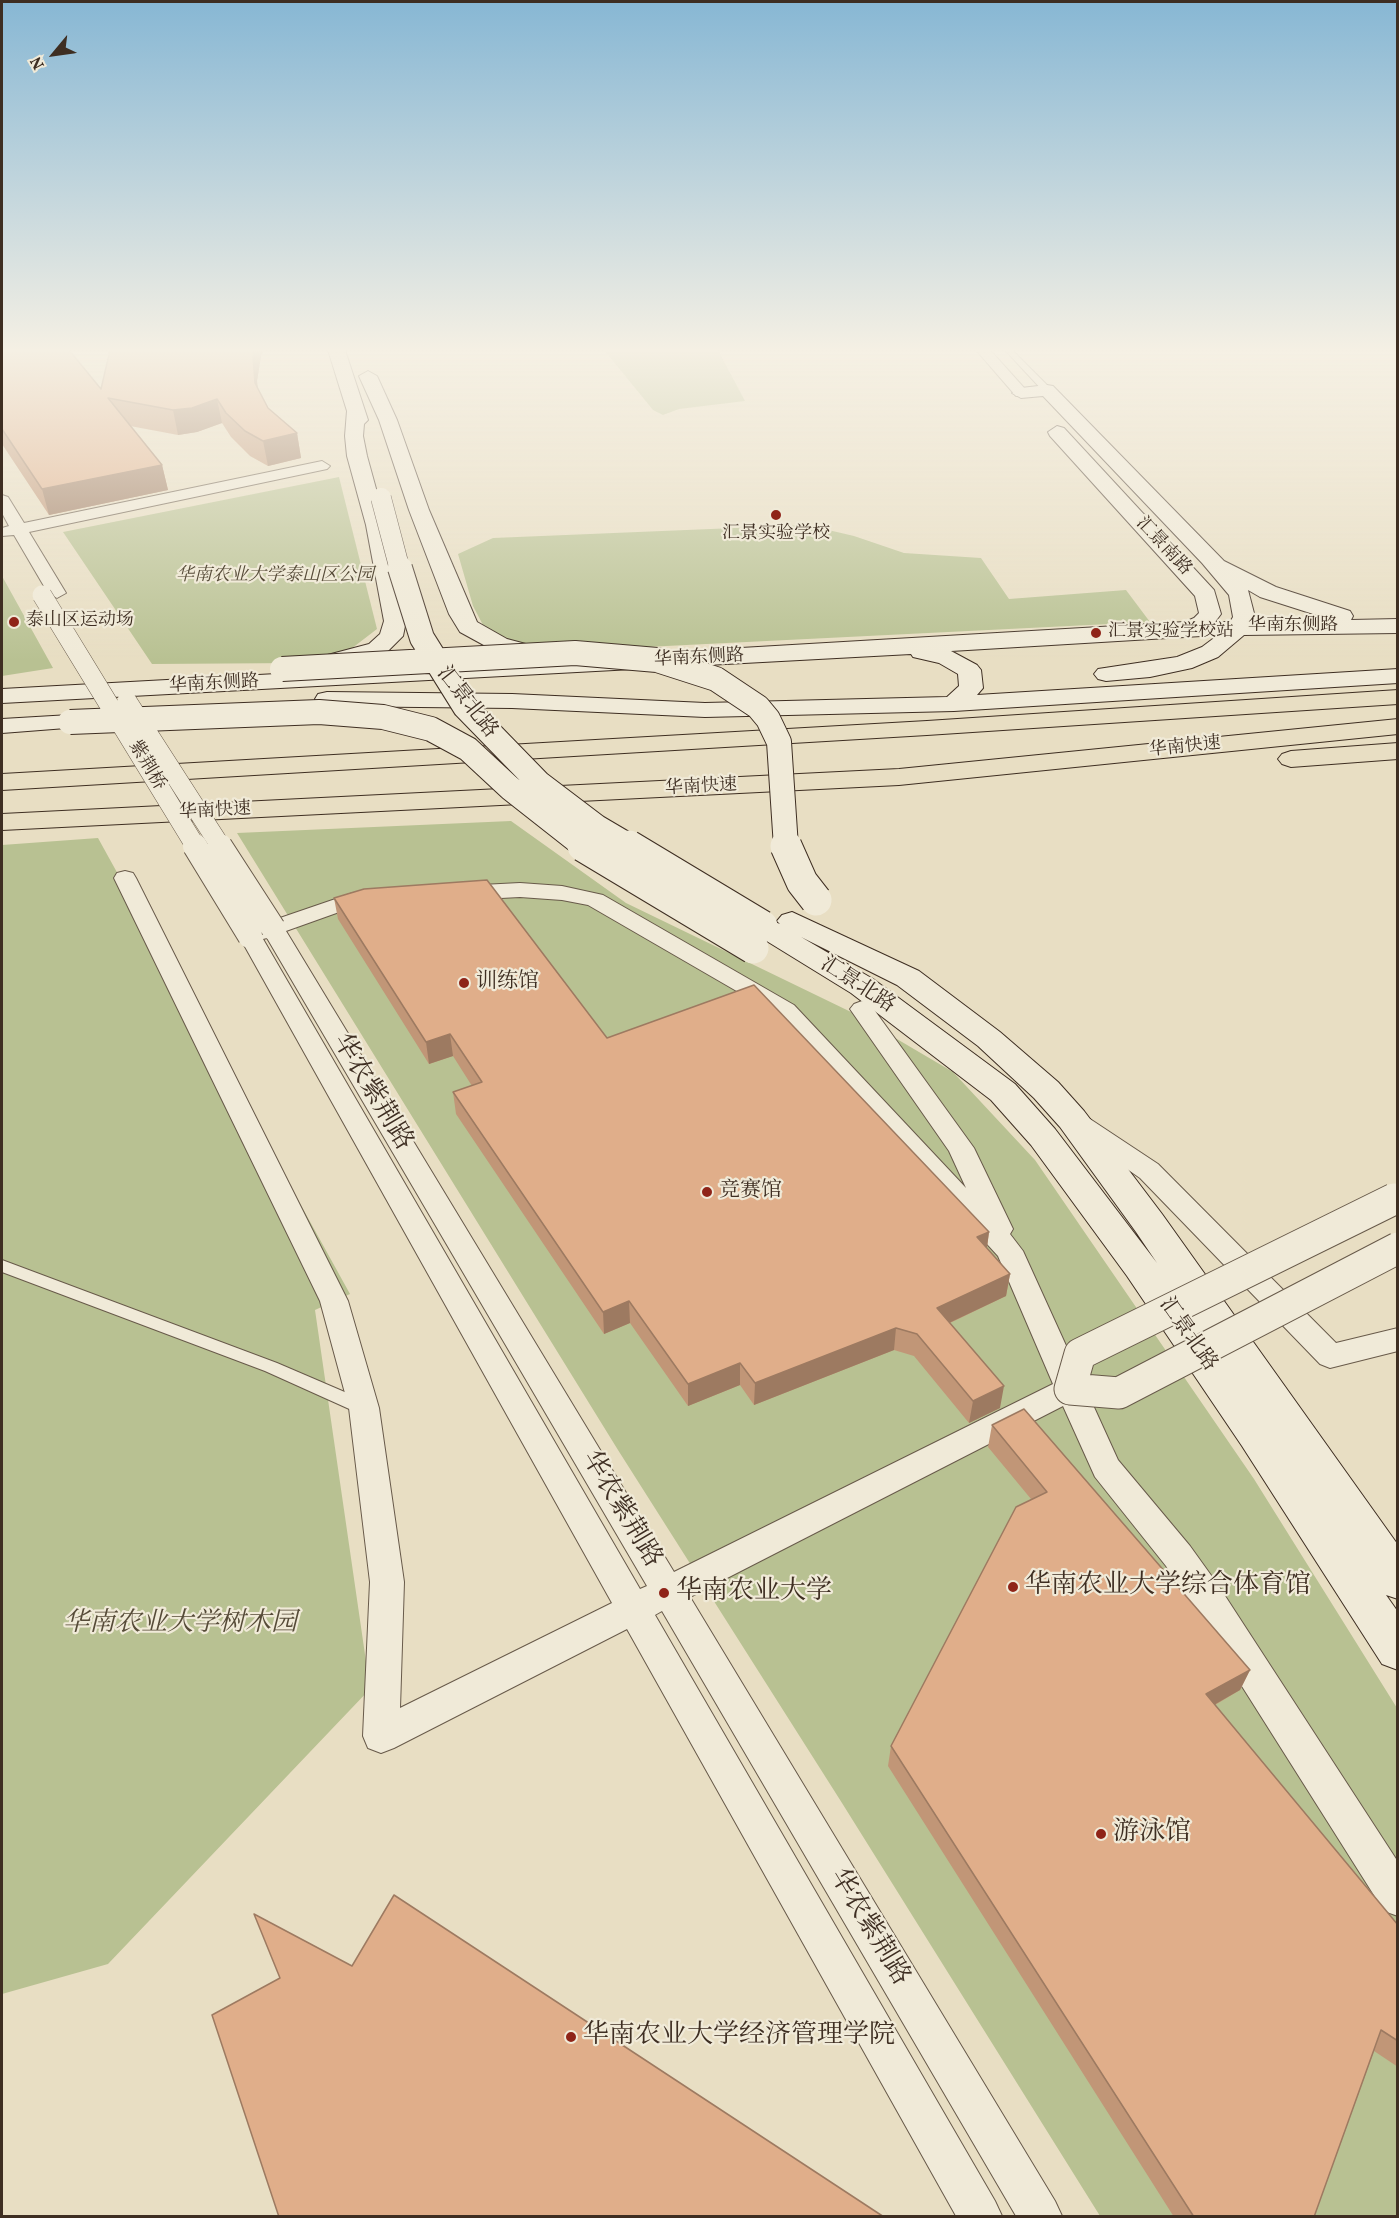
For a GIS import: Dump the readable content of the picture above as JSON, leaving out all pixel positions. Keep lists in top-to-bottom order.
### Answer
{
  "streets": {
    "highway": ["华南快速"],
    "street": [
      "汇景南路",
      "华南东侧路",
      "汇景北路",
      "紫荆桥",
      "华农紫荆路"
    ]
  },
  "crossings": [
    ["汇景南路", "华南东侧路"],
    ["华南东侧路", "汇景北路"],
    ["紫荆桥", "华农紫荆路"]
  ],
  "parks": ["华南农业大学泰山区公园", "华南农业大学树木园"],
  "places": [
    "汇景实验学校",
    "泰山区运动场",
    "汇景实验学校站",
    "训练馆",
    "竞赛馆",
    "华南农业大学综合体育馆",
    "华南农业大学",
    "游泳馆",
    "华南农业大学经济管理学院"
  ],
  "north": "bottom left"
}
